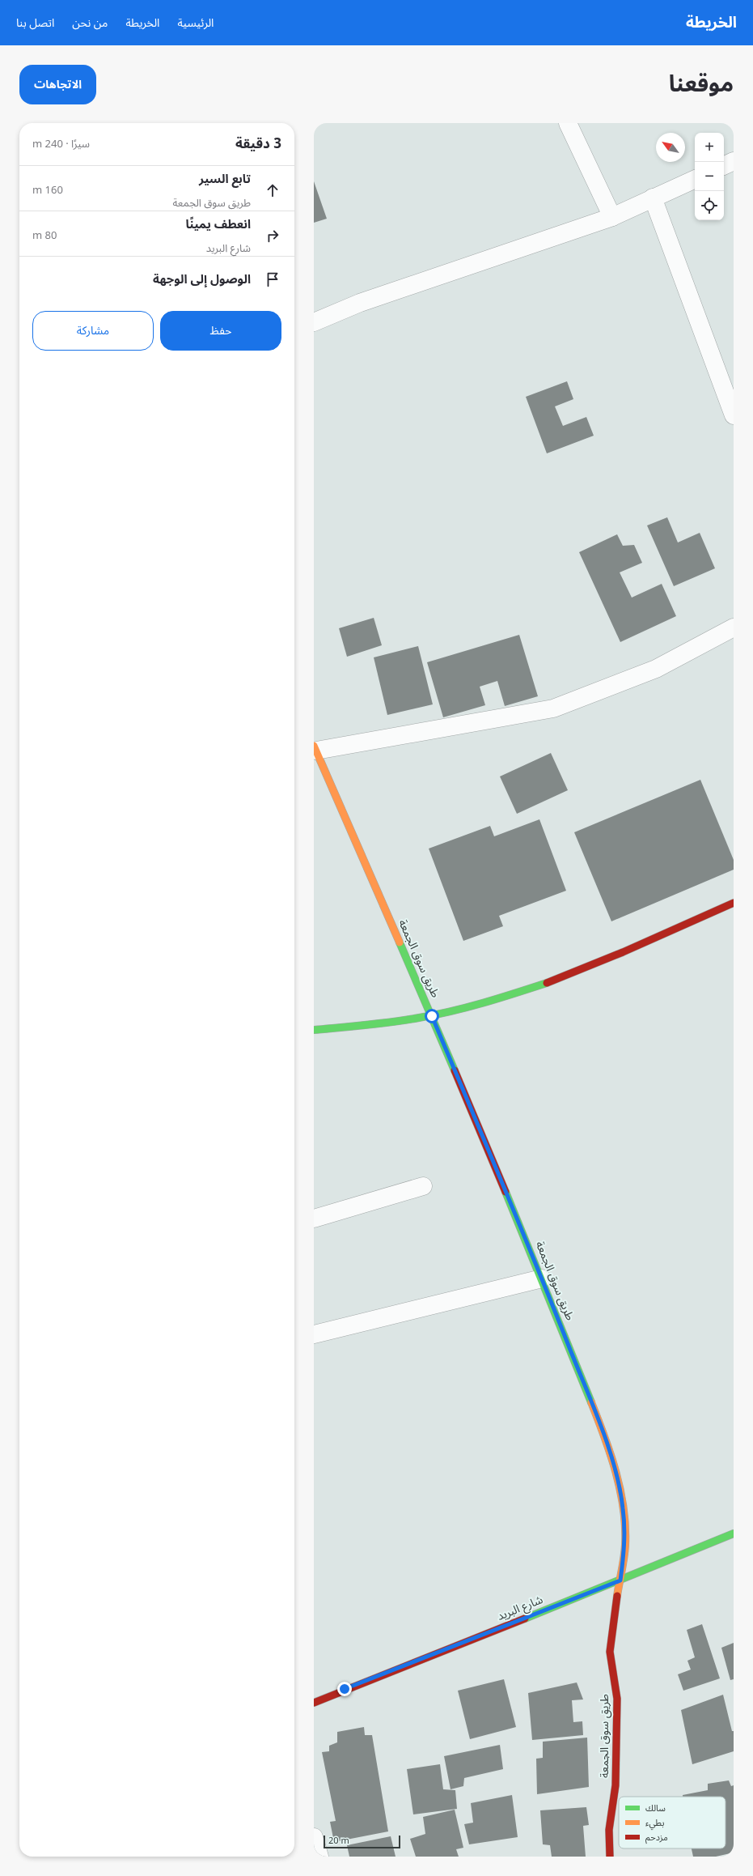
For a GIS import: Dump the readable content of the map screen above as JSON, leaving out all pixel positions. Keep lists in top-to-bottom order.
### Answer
{
  "streets": {
    "street": ["طريق سوق الجمعة", "شارع البريد"]
  },
  "crossings": [
    ["طريق سوق الجمعة", "شارع البريد"]
  ],
  "legend": ["سالك", "بطيء", "مزدحم"],
  "scale_bar": "20 m",
  "north": "top left",
  "page": {
    "header": "الخريطة",
    "nav": [
      "الرئيسية",
      "الخريطة",
      "من نحن",
      "اتصل بنا"
    ],
    "title": "موقعنا",
    "buttons": [
      "الاتجاهات",
      ["حفظ", "مشاركة"]
    ],
    "heading": ["3 دقيقة", "سيرًا · 240 m"],
    "map_buttons": ["+", "−"],
    "list": [
      ["تابع السير", "طريق سوق الجمعة", "160 m"],
      ["انعطف يمينًا", "شارع البريد", "80 m"],
      "الوصول إلى الوجهة"
    ],
    "scale": "20 m"
  }
}
